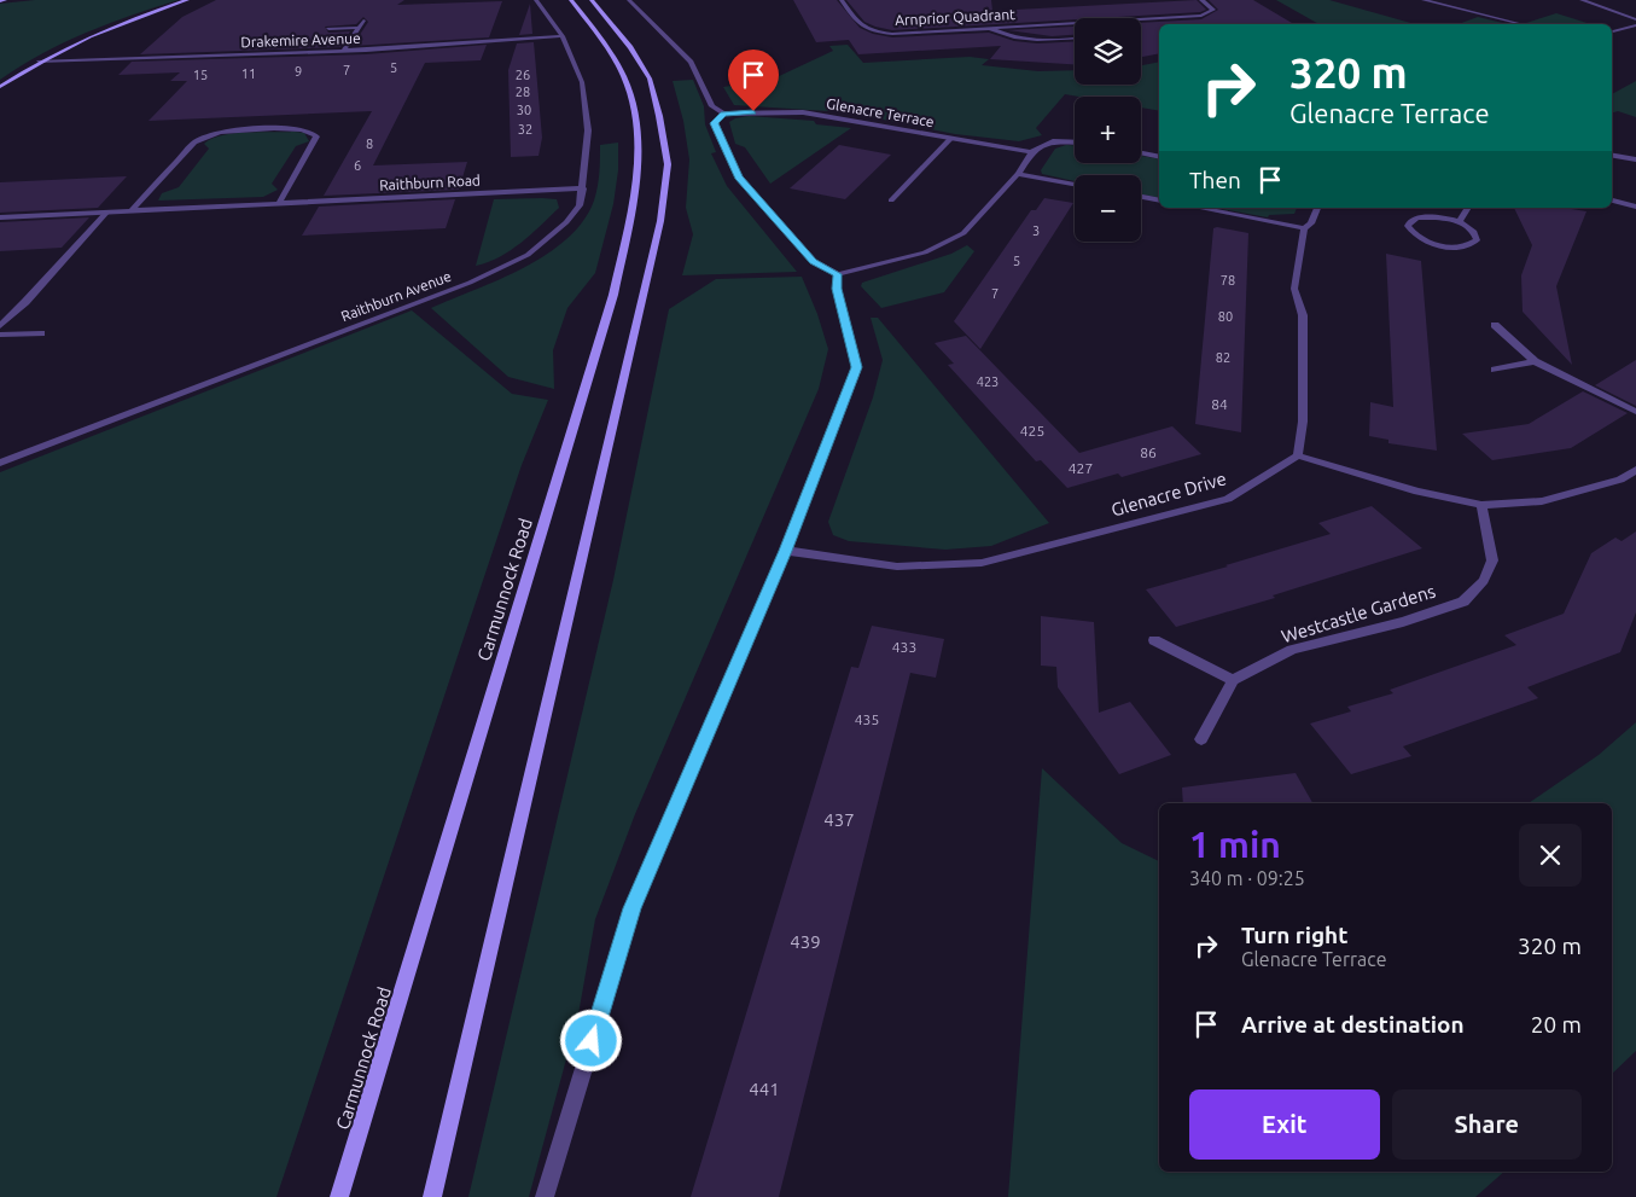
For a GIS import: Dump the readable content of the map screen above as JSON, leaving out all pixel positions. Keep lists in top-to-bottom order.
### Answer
{
  "streets": {
    "main road": ["Carmunnock Road"],
    "street": [
      "Arnprior Quadrant",
      "Drakemire Avenue",
      "Glenacre Terrace",
      "Raithburn Road",
      "Raithburn Avenue",
      "Glenacre Drive",
      "Westcastle Gardens"
    ]
  },
  "crossings": [
    ["Drakemire Avenue", "Raithburn Avenue"],
    ["Raithburn Road", "Raithburn Avenue"]
  ],
  "house_numbers": [
    "5",
    "7",
    "9",
    "11",
    "15",
    "26",
    "28",
    "30",
    "32",
    "8",
    "6",
    "3",
    "5",
    "78",
    "7",
    "80",
    "82",
    "423",
    "84",
    "425",
    "86",
    "427",
    "433",
    "435",
    "437",
    "439",
    "441"
  ],
  "page": {
    "map_buttons": ["+", "−"],
    "turn": ["320 m", "Glenacre Terrace"],
    "then": "Then",
    "heading": ["1 min", "340 m · 09:25"],
    "list": [
      {
        "name": "Turn right",
        "note": "Glenacre Terrace",
        "value": "320 m"
      },
      {
        "name": "Arrive at destination",
        "value": "20 m"
      }
    ],
    "buttons": ["Exit", "Share"]
  }
}
